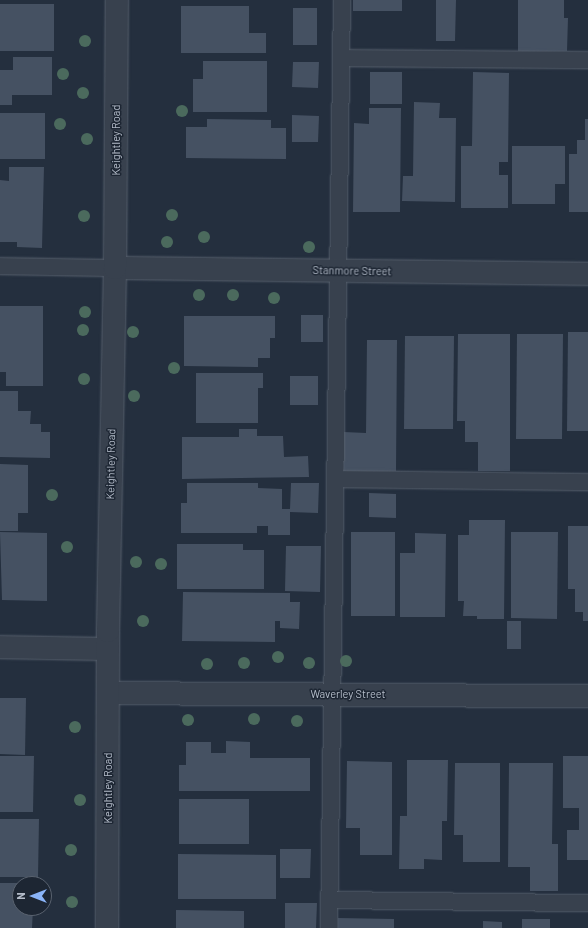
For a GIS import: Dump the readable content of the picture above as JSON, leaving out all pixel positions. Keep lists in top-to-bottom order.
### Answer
{
  "streets": {
    "street": ["Keightley Road", "Stanmore Street", "Waverley Street"]
  },
  "crossings": [
    ["Keightley Road", "Stanmore Street"],
    ["Keightley Road", "Waverley Street"]
  ],
  "north": "left"
}
